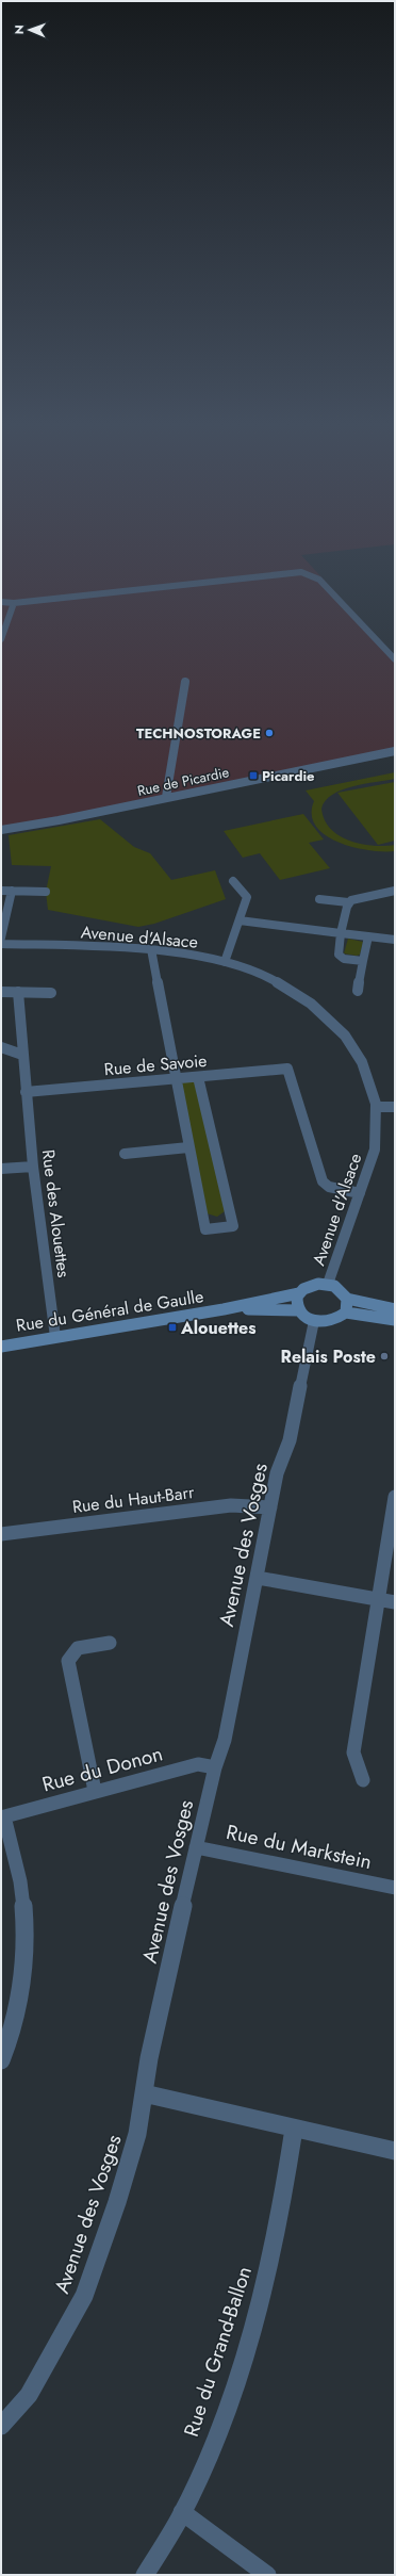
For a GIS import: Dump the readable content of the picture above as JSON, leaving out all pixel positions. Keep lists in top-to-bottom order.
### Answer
{
  "streets": {
    "main road": ["Rue du Général de Gaulle"],
    "street": [
      "Rue de Picardie",
      "Avenue d'Alsace",
      "Rue de Savoie",
      "Rue des Alouettes",
      "Rue du Haut-Barr",
      "Avenue des Vosges",
      "Rue du Donon",
      "Rue du Markstein",
      "Rue du Grand-Ballon"
    ]
  },
  "crossings": [
    ["Avenue d'Alsace", "Rue de Savoie"],
    ["Avenue d'Alsace", "Rue du Général de Gaulle"],
    ["Avenue d'Alsace", "Avenue des Vosges"],
    ["Rue de Savoie", "Rue des Alouettes"],
    ["Rue des Alouettes", "Rue du Général de Gaulle"],
    ["Rue du Général de Gaulle", "Avenue des Vosges"],
    ["Rue du Haut-Barr", "Avenue des Vosges"],
    ["Avenue des Vosges", "Rue du Donon"],
    ["Avenue des Vosges", "Rue du Markstein"]
  ],
  "places": {
    "other": ["TECHNOSTORAGE", "Relais Poste"],
    "transit": ["Picardie", "Alouettes"]
  },
  "north": "left"
}
